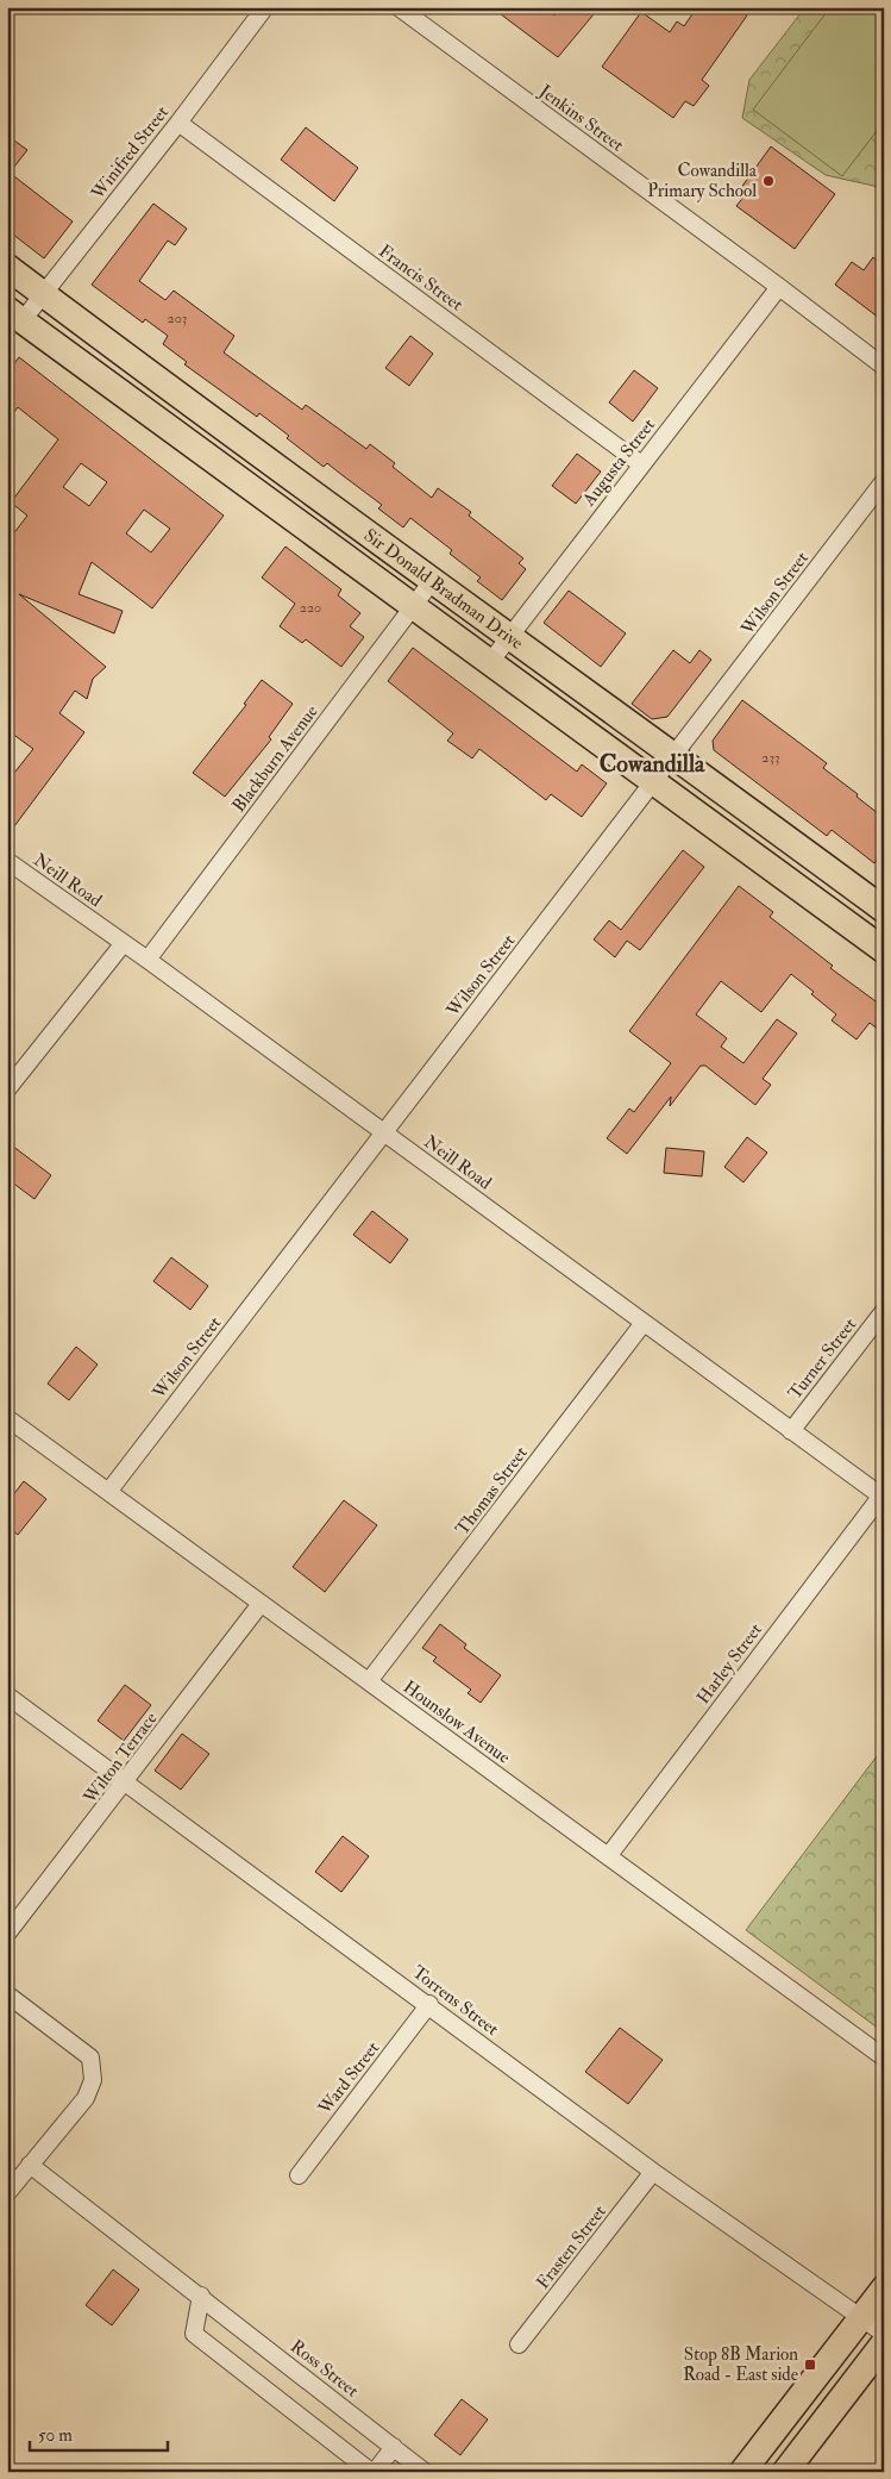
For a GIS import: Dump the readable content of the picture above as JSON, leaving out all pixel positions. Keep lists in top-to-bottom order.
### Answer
{
  "streets": {
    "main road": ["Sir Donald Bradman Drive"],
    "street": [
      "Jenkins Street",
      "Winifred Street",
      "Francis Street",
      "Augusta Street",
      "Wilson Street",
      "Blackburn Avenue",
      "Neill Road",
      "Turner Street",
      "Thomas Street",
      "Harley Street",
      "Hounslow Avenue",
      "Wilton Terrace",
      "Torrens Street",
      "Ward Street",
      "Frasten Street",
      "Ross Street"
    ]
  },
  "crossings": [
    ["Jenkins Street", "Augusta Street"],
    ["Winifred Street", "Francis Street"],
    ["Winifred Street", "Sir Donald Bradman Drive"],
    ["Francis Street", "Augusta Street"],
    ["Augusta Street", "Sir Donald Bradman Drive"],
    ["Sir Donald Bradman Drive", "Wilson Street"],
    ["Sir Donald Bradman Drive", "Blackburn Avenue"],
    ["Wilson Street", "Neill Road"],
    ["Wilson Street", "Hounslow Avenue"],
    ["Blackburn Avenue", "Neill Road"],
    ["Neill Road", "Turner Street"],
    ["Neill Road", "Thomas Street"],
    ["Neill Road", "Harley Street"],
    ["Thomas Street", "Hounslow Avenue"],
    ["Harley Street", "Hounslow Avenue"],
    ["Hounslow Avenue", "Wilton Terrace"],
    ["Wilton Terrace", "Torrens Street"],
    ["Torrens Street", "Ward Street"],
    ["Torrens Street", "Frasten Street"]
  ],
  "districts": ["Cowandilla"],
  "places": {
    "other": ["Cowandilla Primary School"],
    "transit": ["Stop 8B Marion Road - East side"]
  },
  "house_numbers": ["203", "220", "233"],
  "scale_bar": "50 m"
}
